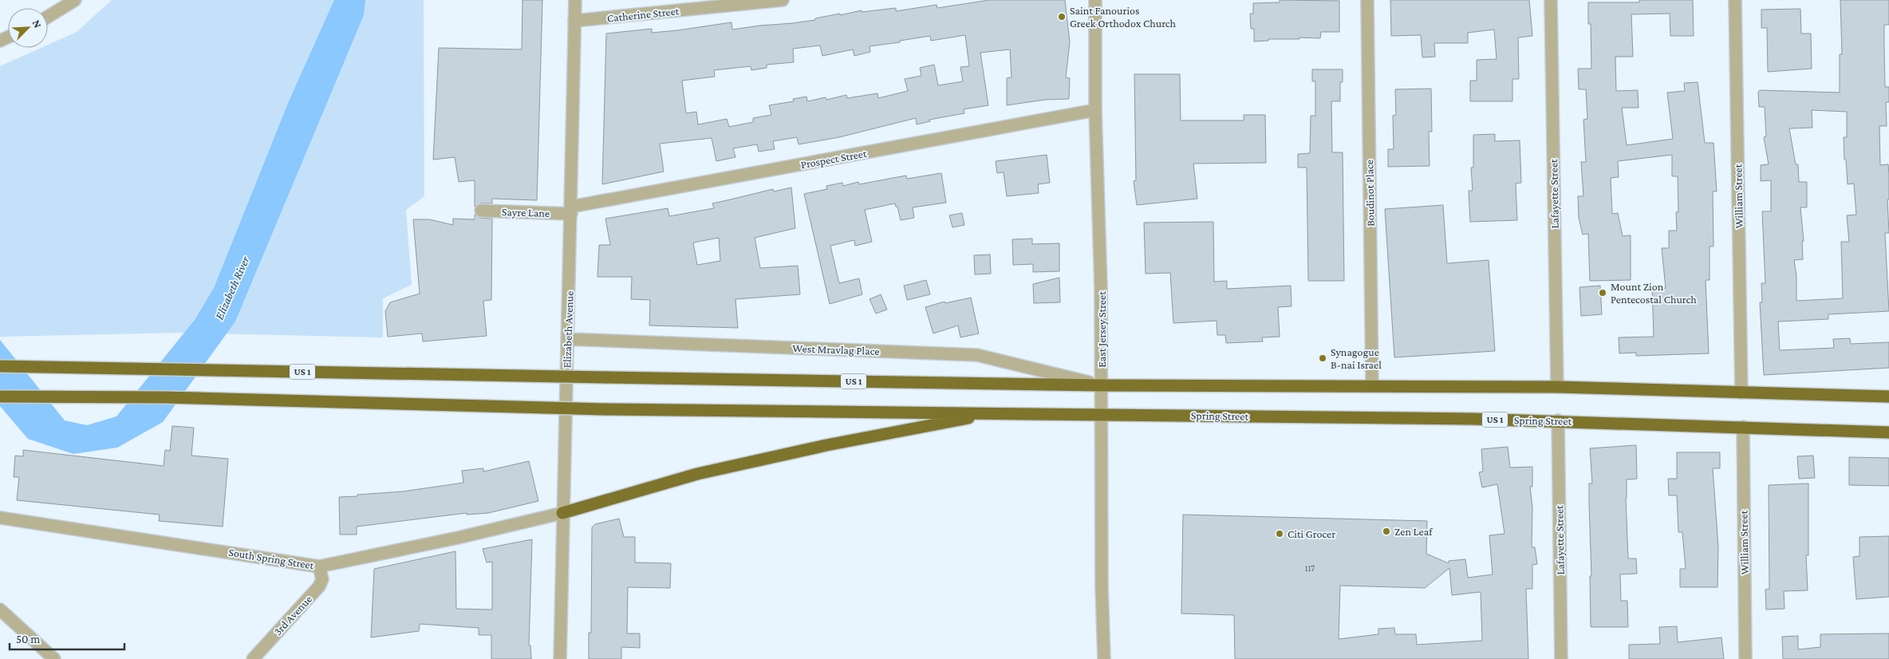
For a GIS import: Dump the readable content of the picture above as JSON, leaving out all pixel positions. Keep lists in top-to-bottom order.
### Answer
{
  "streets": {
    "highway": ["US 1", "Spring Street"],
    "street": [
      "Catherine Street",
      "Prospect Street",
      "Boudinot Place",
      "Lafayette Street",
      "William Street",
      "Sayre Lane",
      "Elizabeth Avenue",
      "East Jersey Street",
      "West Mravlag Place",
      "South Spring Street",
      "3rd Avenue"
    ]
  },
  "crossings": [
    ["Catherine Street", "Elizabeth Avenue"],
    ["Prospect Street", "Sayre Lane"],
    ["Prospect Street", "Elizabeth Avenue"],
    ["Prospect Street", "East Jersey Street"],
    ["Boudinot Place", "US 1"],
    ["Lafayette Street", "US 1"],
    ["Lafayette Street", "Spring Street"],
    ["William Street", "US 1"],
    ["William Street", "Spring Street"],
    ["Sayre Lane", "Elizabeth Avenue"],
    ["Elizabeth Avenue", "West Mravlag Place"],
    ["Elizabeth Avenue", "South Spring Street"],
    ["East Jersey Street", "West Mravlag Place"],
    ["East Jersey Street", "US 1"],
    ["East Jersey Street", "Spring Street"],
    ["West Mravlag Place", "US 1"],
    ["US 1", "Spring Street"],
    ["South Spring Street", "3rd Avenue"]
  ],
  "water": ["Elizabeth River"],
  "places": [
    "Saint Fanourios Greek Orthodox Church",
    "Mount Zion Pentecostal Church",
    "Synagogue B-nai Israel",
    "Zen Leaf",
    "Citi Grocer"
  ],
  "house_numbers": ["117"],
  "scale_bar": "50 m",
  "north": "top right"
}
